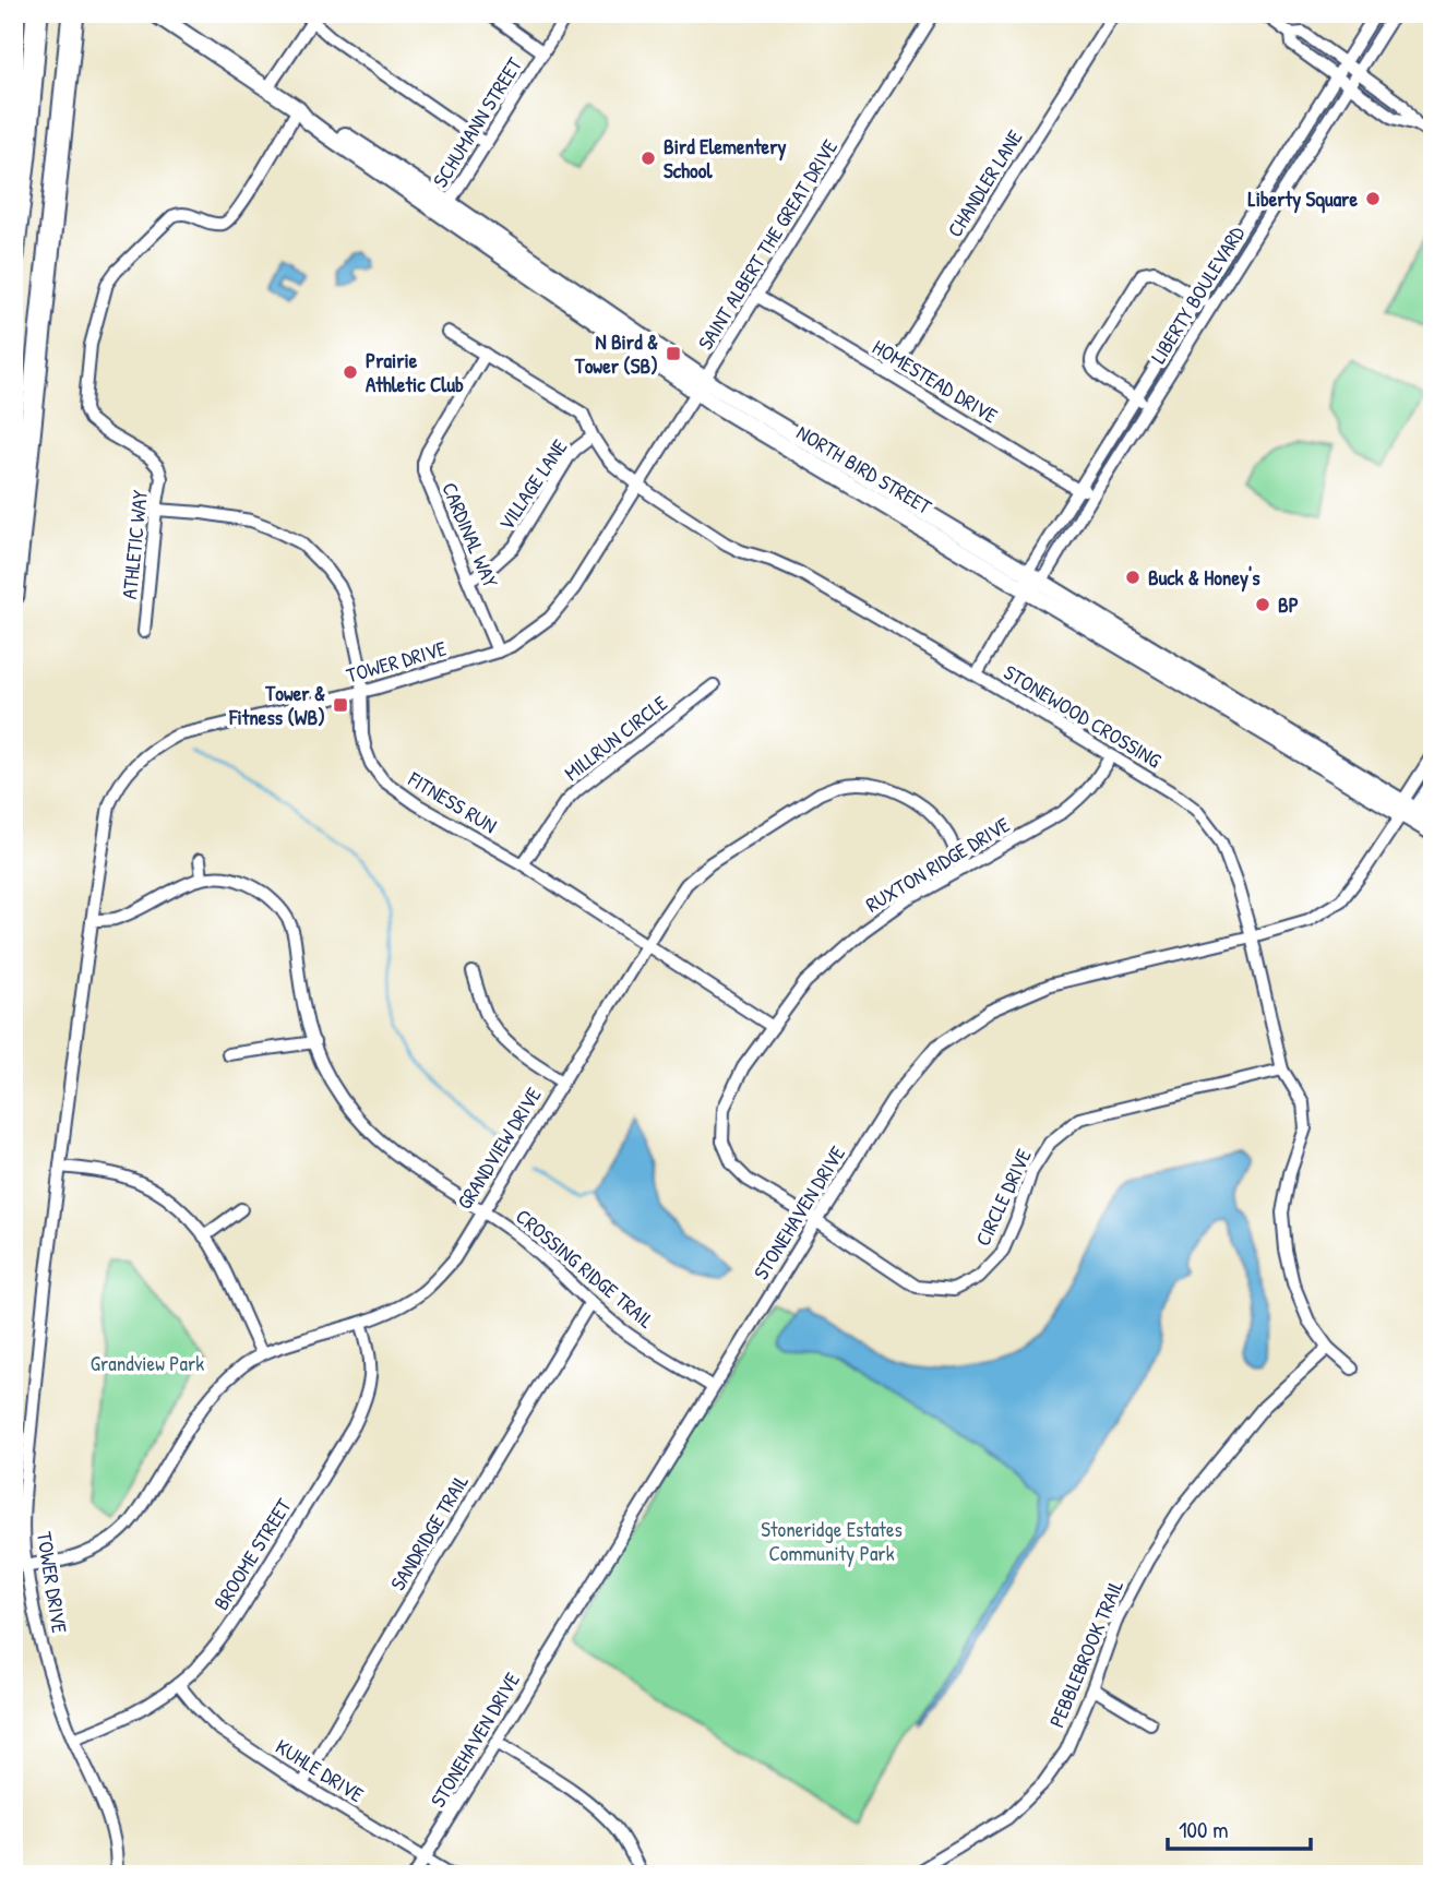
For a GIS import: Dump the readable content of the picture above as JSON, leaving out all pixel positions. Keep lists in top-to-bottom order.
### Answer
{
  "streets": {
    "street": [
      "SCHUMANN STREET",
      "CHANDLER LANE",
      "SAINT ALBERT THE GREAT DRIVE",
      "LIBERTY BOULEVARD",
      "HOMESTEAD DRIVE",
      "NORTH BIRD STREET",
      "VILLAGE LANE",
      "CARDINAL WAY",
      "ATHLETIC WAY",
      "TOWER DRIVE",
      "STONEWOOD CROSSING",
      "MILLRUN CIRCLE",
      "FITNESS RUN",
      "RUXTON RIDGE DRIVE",
      "GRANDVIEW DRIVE",
      "CIRCLE DRIVE",
      "STONEHAVEN DRIVE",
      "CROSSING RIDGE TRAIL",
      "SANDRIDGE TRAIL",
      "BROOME STREET",
      "PEBBLEBROOK TRAIL",
      "KUHLE DRIVE"
    ]
  },
  "crossings": [
    ["SCHUMANN STREET", "NORTH BIRD STREET"],
    ["CHANDLER LANE", "HOMESTEAD DRIVE"],
    ["SAINT ALBERT THE GREAT DRIVE", "HOMESTEAD DRIVE"],
    ["SAINT ALBERT THE GREAT DRIVE", "NORTH BIRD STREET"],
    ["SAINT ALBERT THE GREAT DRIVE", "TOWER DRIVE"],
    ["LIBERTY BOULEVARD", "HOMESTEAD DRIVE"],
    ["LIBERTY BOULEVARD", "NORTH BIRD STREET"],
    ["LIBERTY BOULEVARD", "STONEWOOD CROSSING"],
    ["NORTH BIRD STREET", "ATHLETIC WAY"],
    ["NORTH BIRD STREET", "TOWER DRIVE"],
    ["NORTH BIRD STREET", "STONEHAVEN DRIVE"],
    ["VILLAGE LANE", "CARDINAL WAY"],
    ["VILLAGE LANE", "STONEWOOD CROSSING"],
    ["CARDINAL WAY", "TOWER DRIVE"],
    ["CARDINAL WAY", "STONEWOOD CROSSING"],
    ["ATHLETIC WAY", "FITNESS RUN"],
    ["TOWER DRIVE", "STONEWOOD CROSSING"],
    ["TOWER DRIVE", "FITNESS RUN"],
    ["TOWER DRIVE", "GRANDVIEW DRIVE"],
    ["TOWER DRIVE", "BROOME STREET"],
    ["STONEWOOD CROSSING", "RUXTON RIDGE DRIVE"],
    ["STONEWOOD CROSSING", "CIRCLE DRIVE"],
    ["STONEWOOD CROSSING", "STONEHAVEN DRIVE"],
    ["STONEWOOD CROSSING", "PEBBLEBROOK TRAIL"],
    ["MILLRUN CIRCLE", "FITNESS RUN"],
    ["FITNESS RUN", "RUXTON RIDGE DRIVE"],
    ["FITNESS RUN", "GRANDVIEW DRIVE"],
    ["RUXTON RIDGE DRIVE", "GRANDVIEW DRIVE"],
    ["RUXTON RIDGE DRIVE", "CIRCLE DRIVE"],
    ["RUXTON RIDGE DRIVE", "STONEHAVEN DRIVE"],
    ["GRANDVIEW DRIVE", "CROSSING RIDGE TRAIL"],
    ["GRANDVIEW DRIVE", "BROOME STREET"],
    ["CIRCLE DRIVE", "STONEHAVEN DRIVE"],
    ["STONEHAVEN DRIVE", "CROSSING RIDGE TRAIL"],
    ["STONEHAVEN DRIVE", "KUHLE DRIVE"],
    ["CROSSING RIDGE TRAIL", "SANDRIDGE TRAIL"],
    ["SANDRIDGE TRAIL", "KUHLE DRIVE"],
    ["BROOME STREET", "KUHLE DRIVE"]
  ],
  "parks": ["Grandview Park", "Stoneridge Estates Community Park"],
  "places": {
    "other": [
      "Bird Elementery School",
      "Liberty Square",
      "Prairie Athletic Club",
      "Buck & Honey's",
      "BP"
    ],
    "transit": ["N Bird & Tower (SB)", "Tower & Fitness (WB)"]
  },
  "scale_bar": "100 m"
}
